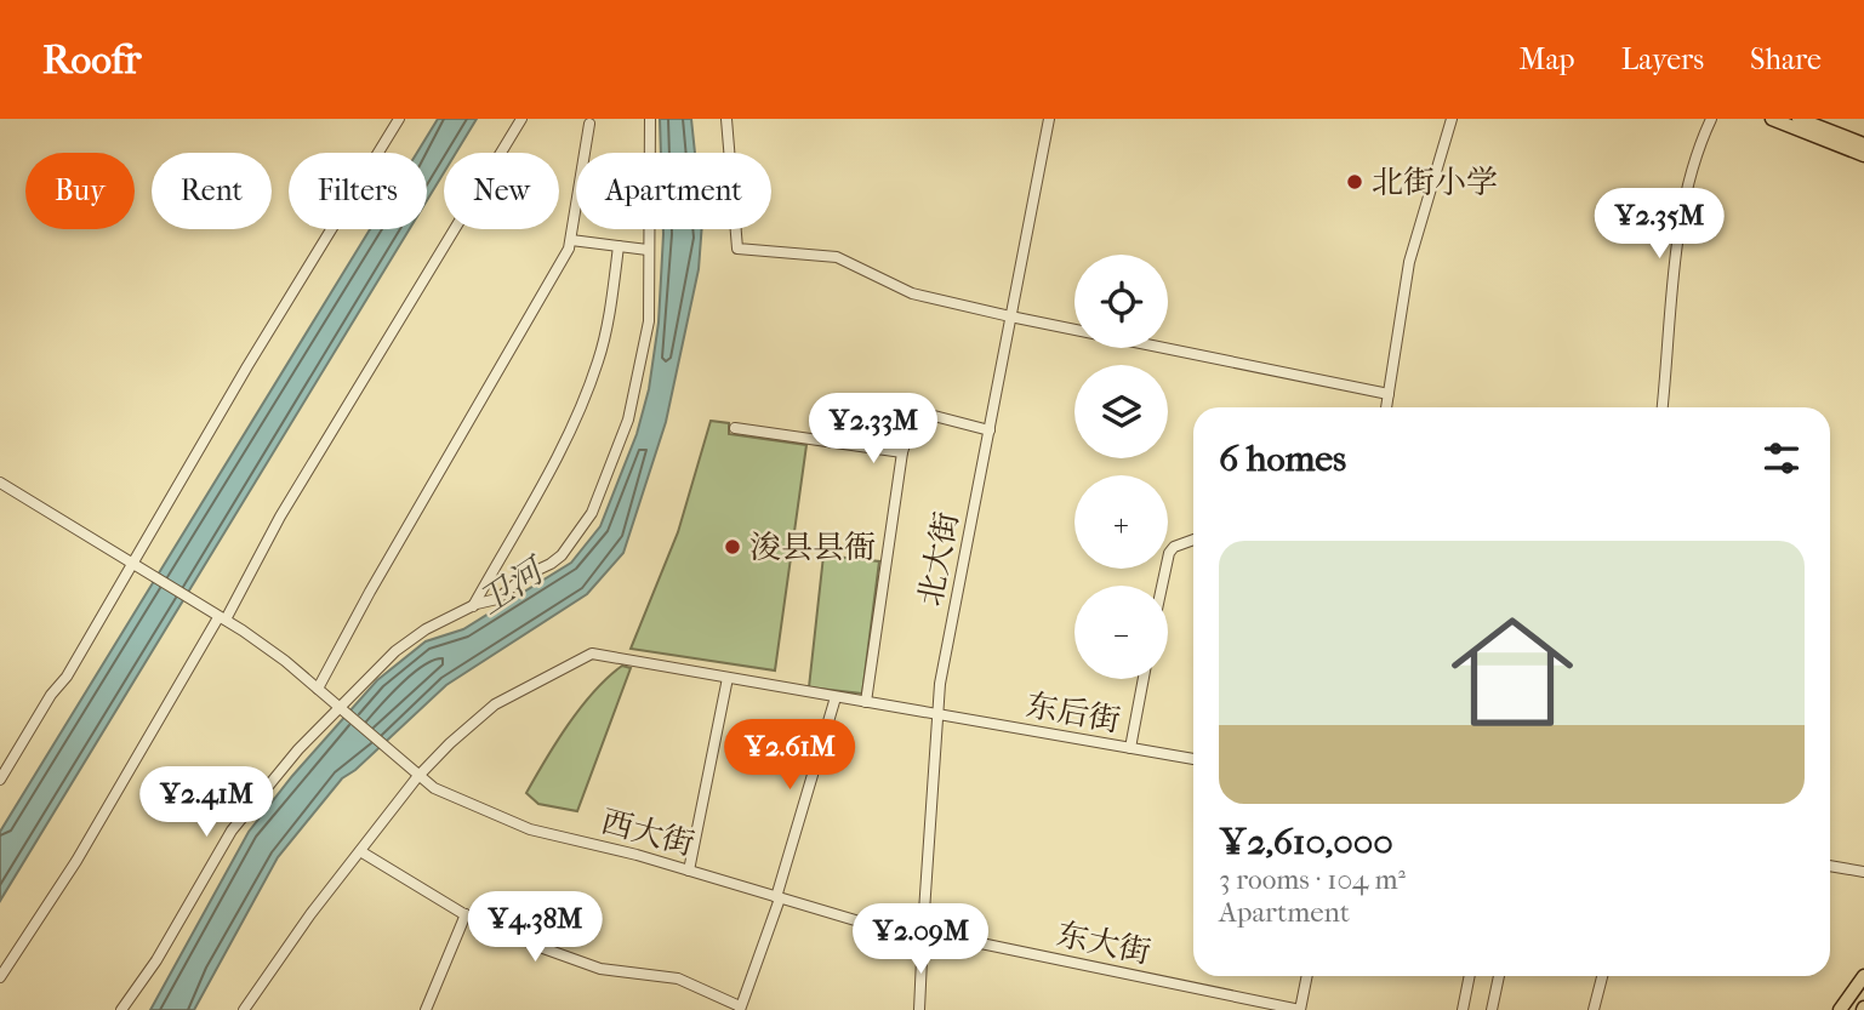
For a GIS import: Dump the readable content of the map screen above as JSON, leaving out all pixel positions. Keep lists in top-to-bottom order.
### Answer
{
  "streets": {
    "street": [
      "北大街",
      "东后街",
      "西大街",
      "东大街"
    ]
  },
  "crossings": [
    ["北大街", "东后街"],
    ["东后街", "西大街"]
  ],
  "water": ["卫河"],
  "places": ["北街小学", "浚县县衙"],
  "page": {
    "header": "Roofr",
    "nav": ["Map", "Layers", "Share"],
    "chip": [
      "Buy",
      "Rent",
      "Filters",
      "New",
      "Apartment"
    ],
    "price": [
      "¥2.35M",
      "¥2.33M",
      "¥2.61M",
      "¥2.41M",
      "¥4.38M",
      "¥2.09M"
    ],
    "map_buttons": ["+", "−"],
    "heading": "6 homes",
    "list": [
      {
        "name": "¥2,610,000",
        "note": "3 rooms · 104 m² · Apartment"
      }
    ]
  }
}
